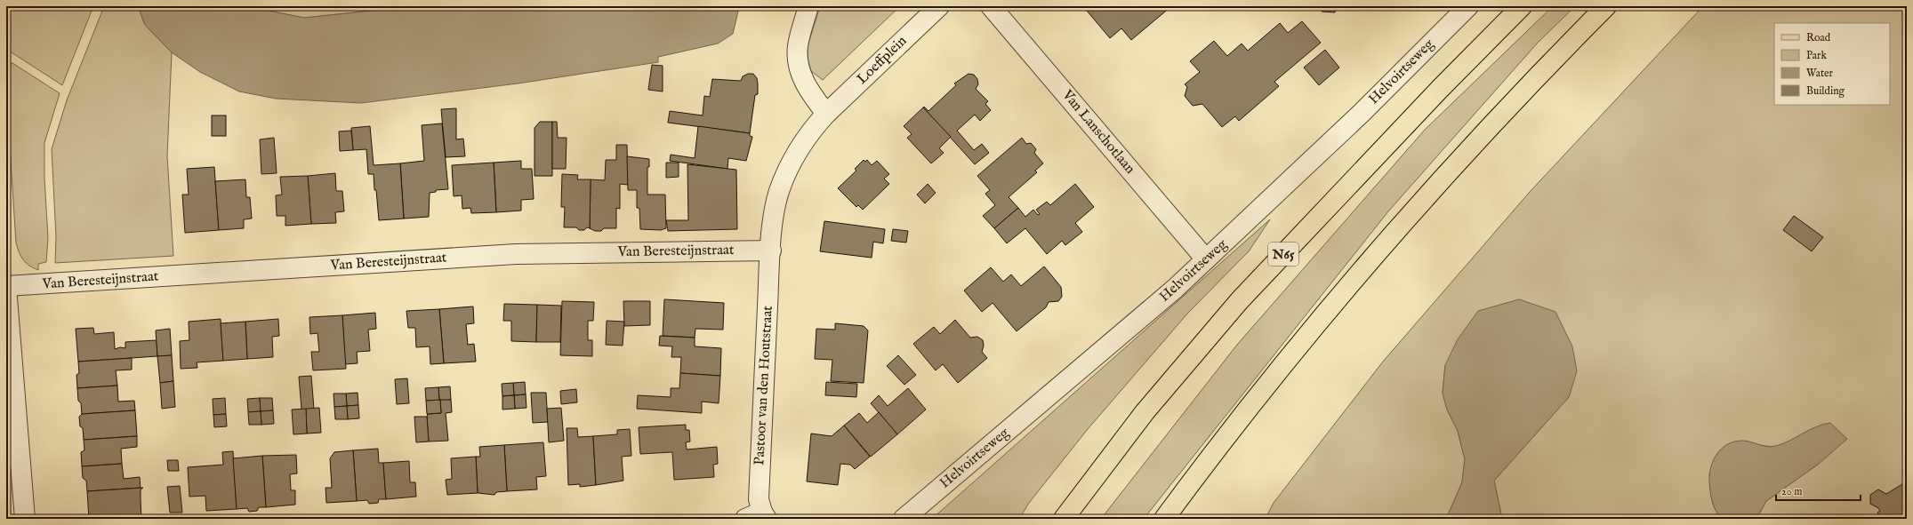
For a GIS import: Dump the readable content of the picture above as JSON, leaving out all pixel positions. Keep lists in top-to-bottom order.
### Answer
{
  "streets": {
    "main road": ["N65"],
    "street": [
      "Loeffplein",
      "Helvoirtseweg",
      "Van Lanschotlaan",
      "Van Beresteijnstraat",
      "Pastoor van den Houtstraat"
    ]
  },
  "crossings": [
    ["Loeffplein", "Van Beresteijnstraat"],
    ["Loeffplein", "Pastoor van den Houtstraat"],
    ["Helvoirtseweg", "Van Lanschotlaan"],
    ["Van Beresteijnstraat", "Pastoor van den Houtstraat"]
  ],
  "legend": [
    "Road",
    "Park",
    "Water",
    "Building"
  ],
  "scale_bar": "20 m"
}
